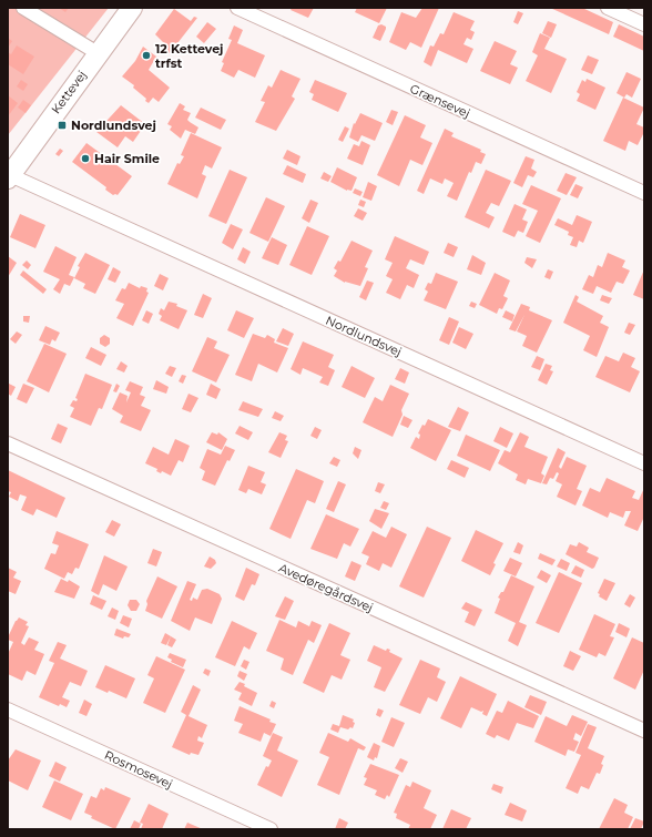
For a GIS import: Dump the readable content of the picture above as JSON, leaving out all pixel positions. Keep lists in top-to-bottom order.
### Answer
{
  "streets": {
    "street": [
      "Kettevej",
      "Grænsevej",
      "Nordlundsvej",
      "Avedøregårdsvej",
      "Rosmosevej"
    ]
  },
  "crossings": [
    ["Kettevej", "Nordlundsvej"]
  ],
  "places": {
    "other": ["12 Kettevej trfst", "Hair Smile"],
    "transit": ["Nordlundsvej"]
  }
}
